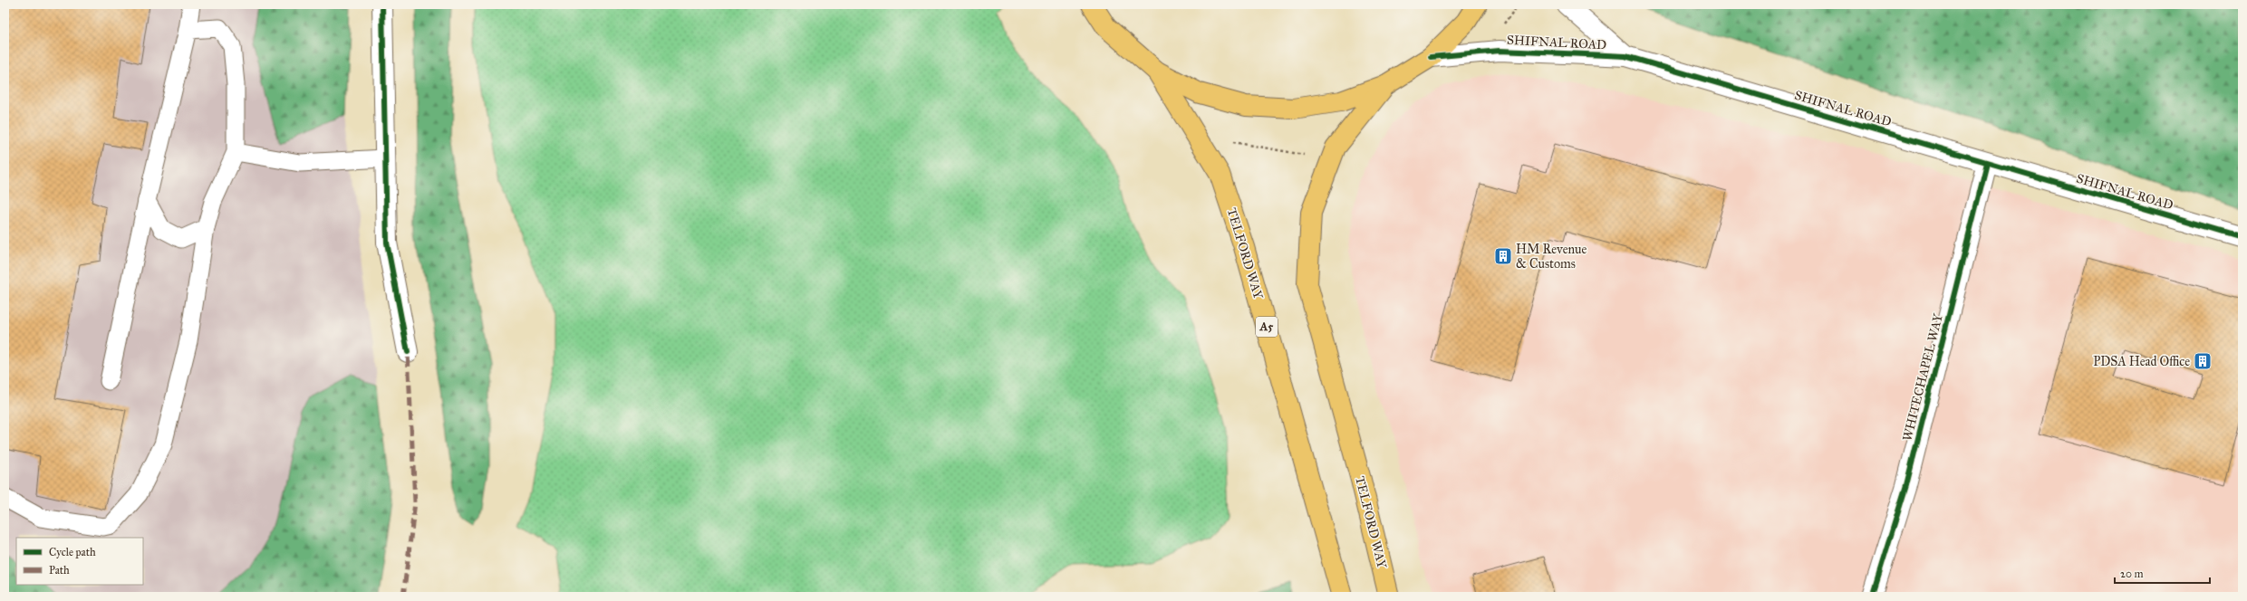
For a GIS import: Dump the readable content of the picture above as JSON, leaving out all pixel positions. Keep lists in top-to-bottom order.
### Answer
{
  "streets": {
    "main road": ["TELFORD WAY", "A5"],
    "street": ["SHIFNAL ROAD", "WHITECHAPEL WAY"]
  },
  "crossings": [
    ["SHIFNAL ROAD", "WHITECHAPEL WAY"]
  ],
  "places": {
    "building": ["HM Revenue & Customs", "PDSA Head Office"]
  },
  "legend": ["Cycle path", "Path"],
  "scale_bar": "20 m"
}
